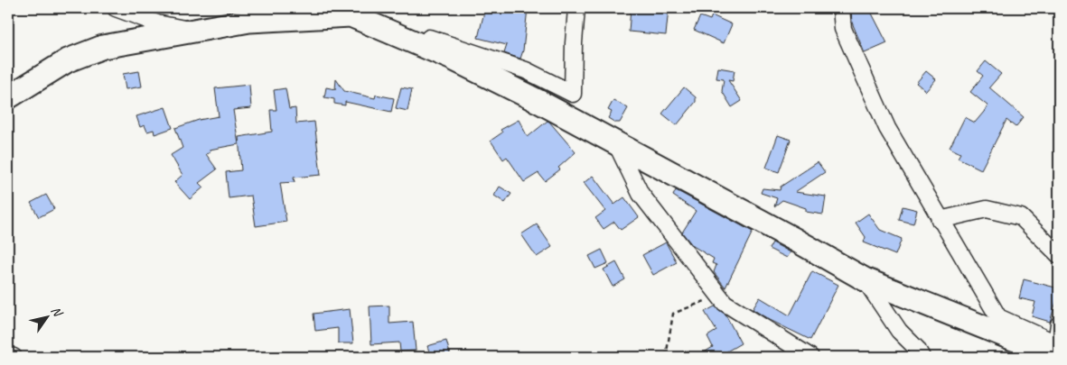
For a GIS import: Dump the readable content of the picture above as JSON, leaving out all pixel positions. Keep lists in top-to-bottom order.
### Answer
{
  "north": "top right"
}
